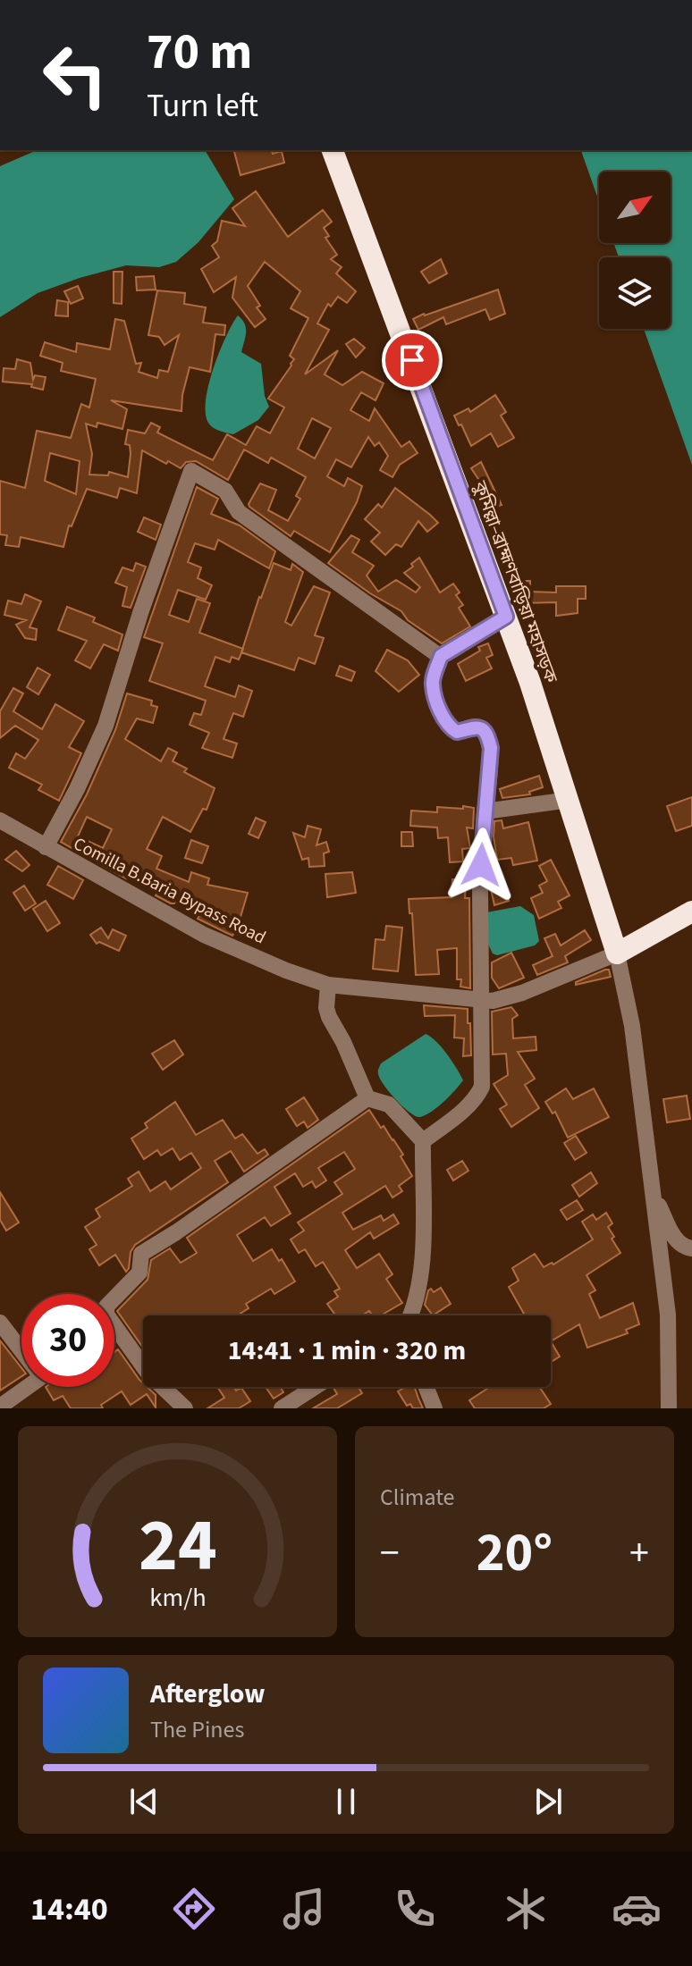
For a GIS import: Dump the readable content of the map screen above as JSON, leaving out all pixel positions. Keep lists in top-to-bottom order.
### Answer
{
  "streets": {
    "highway": ["কুমিল্লা–ব্রাহ্মণবাড়িয়া মহাসড়ক"],
    "street": ["Comilla B.Baria Bypass Road"]
  },
  "crossings": [
    ["কুমিল্লা–ব্রাহ্মণবাড়িয়া মহাসড়ক", "Comilla B.Baria Bypass Road"]
  ],
  "north": "top right",
  "page": {
    "turn": ["70 m", "Turn left"],
    "limit": "30",
    "trip": "14:41 · 1 min · 320 m",
    "tile": "Climate",
    "heat": ["−", "20°", "+"],
    "song": ["Afterglow", "The Pines"],
    "tabs": "14:40",
    "gauge": ["24", "km/h"]
  }
}
